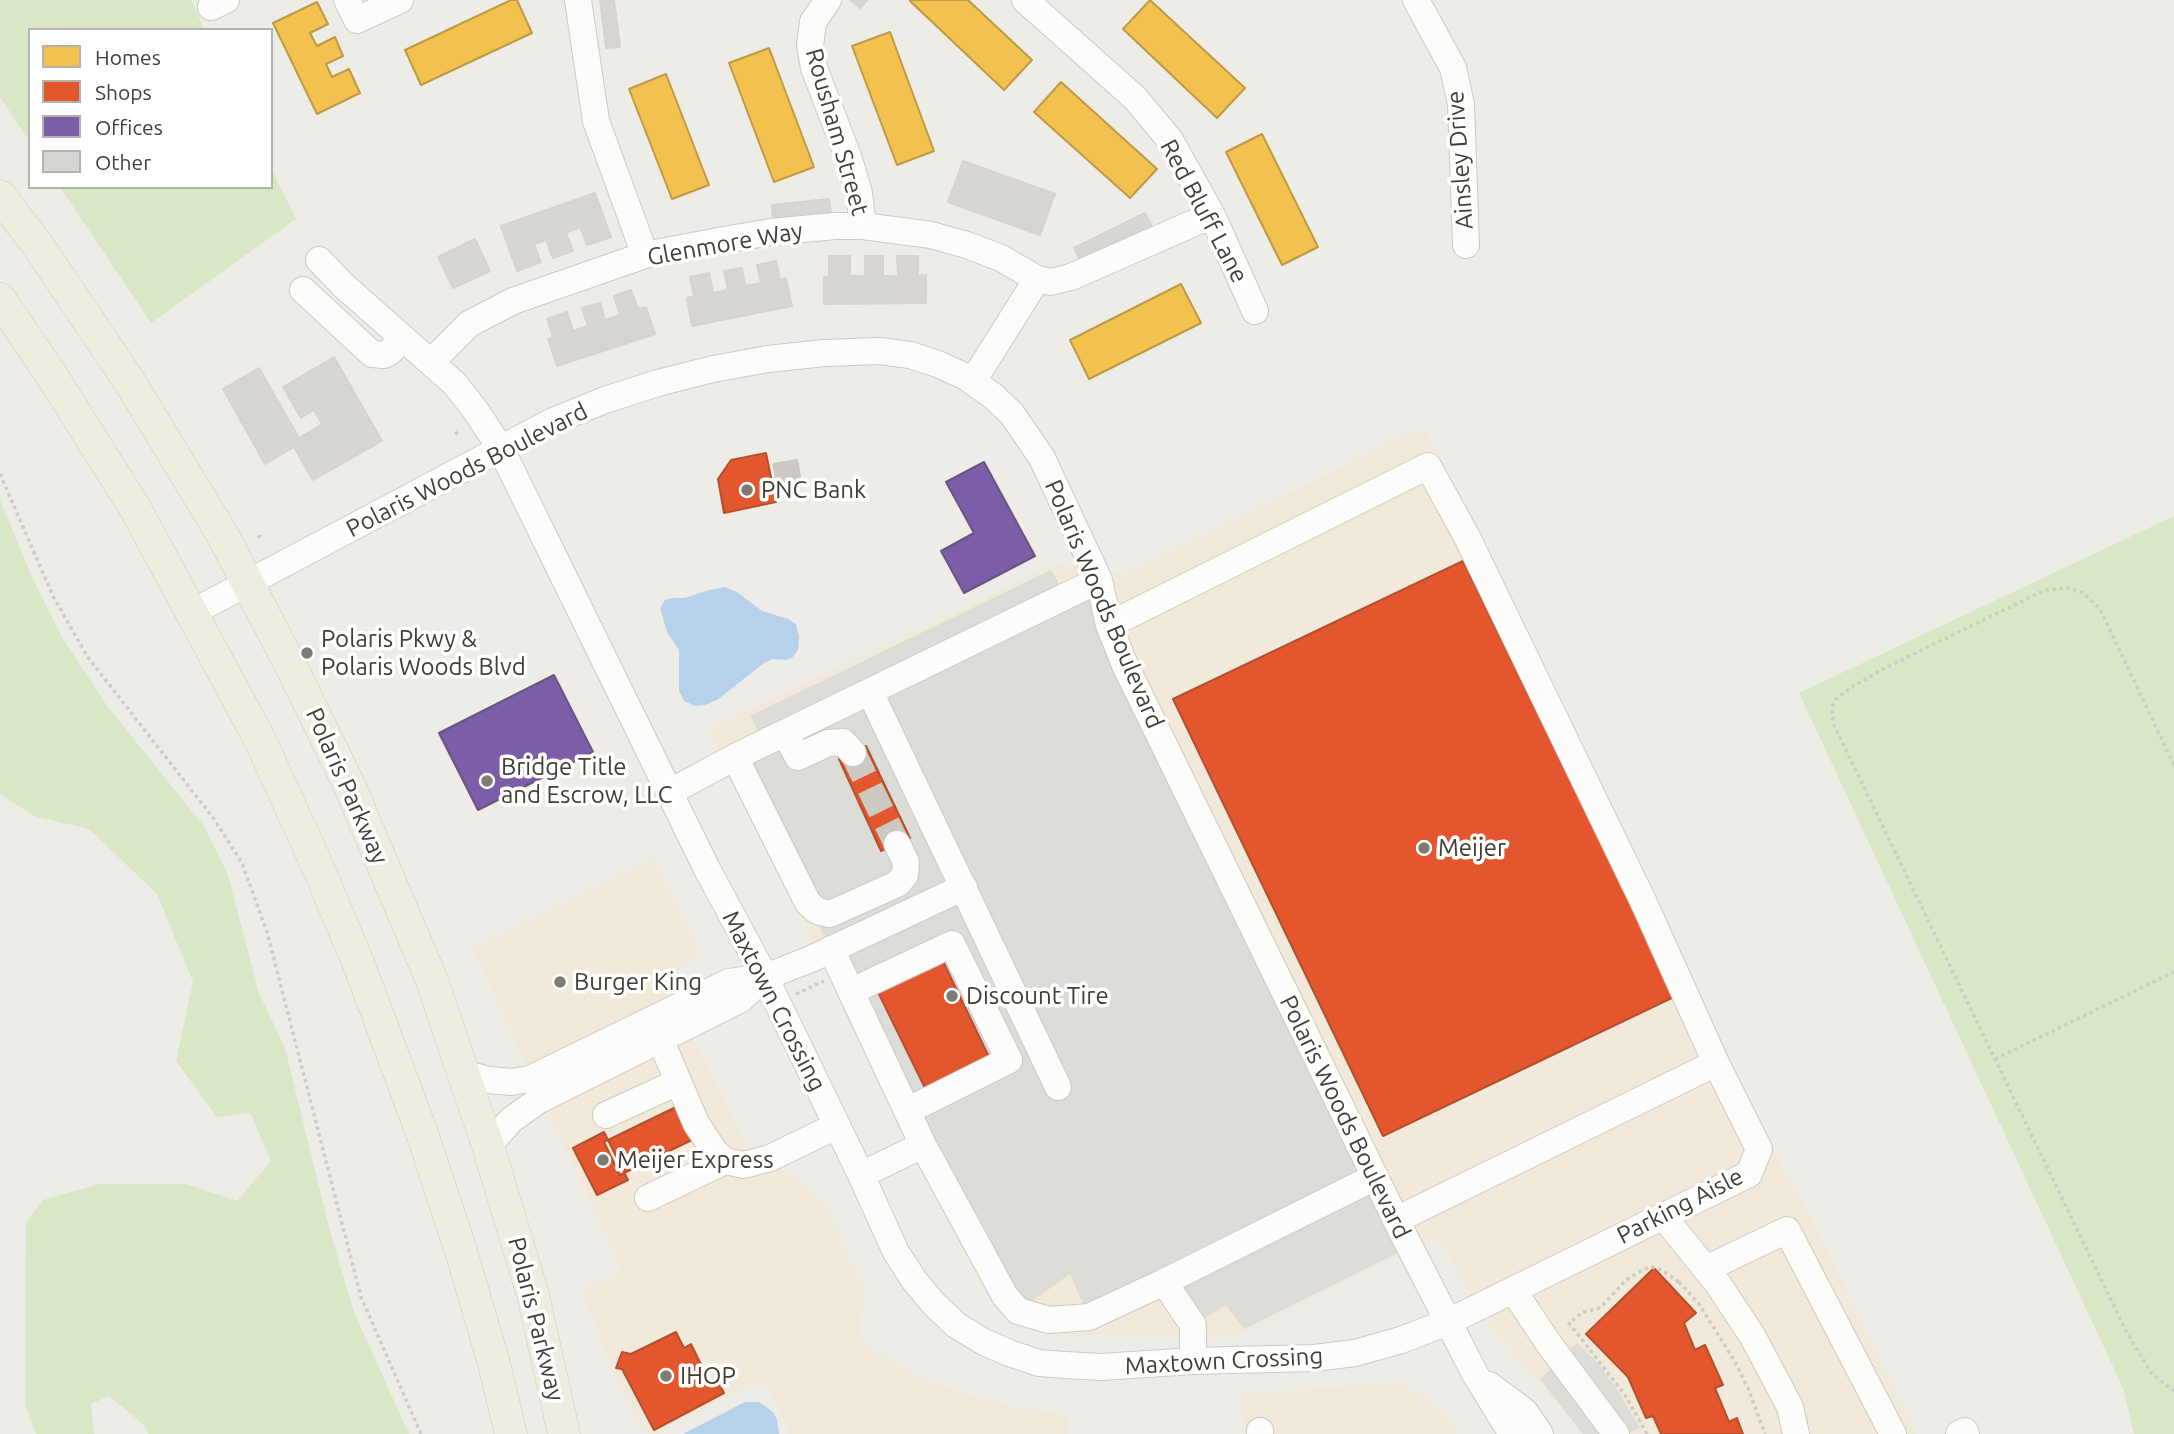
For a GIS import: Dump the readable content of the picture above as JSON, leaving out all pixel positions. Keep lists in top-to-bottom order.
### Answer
{
  "streets": {
    "main road": ["Polaris Parkway"],
    "street": [
      "Rousham Street",
      "Ainsley Drive",
      "Red Bluff Lane",
      "Glenmore Way",
      "Polaris Woods Boulevard",
      "Maxtown Crossing",
      "Parking Aisle"
    ]
  },
  "crossings": [
    ["Rousham Street", "Glenmore Way"],
    ["Glenmore Way", "Maxtown Crossing"],
    ["Polaris Woods Boulevard", "Polaris Parkway"],
    ["Polaris Woods Boulevard", "Maxtown Crossing"],
    ["Polaris Woods Boulevard", "Parking Aisle"],
    ["Maxtown Crossing", "Parking Aisle"]
  ],
  "places": [
    "PNC Bank",
    "Polaris Pkwy & Polaris Woods Blvd",
    "Bridge Title and Escrow, LLC",
    "Meijer",
    "Burger King",
    "Discount Tire",
    "Meijer Express",
    "IHOP"
  ],
  "legend": [
    "Homes",
    "Shops",
    "Offices",
    "Other"
  ]
}
